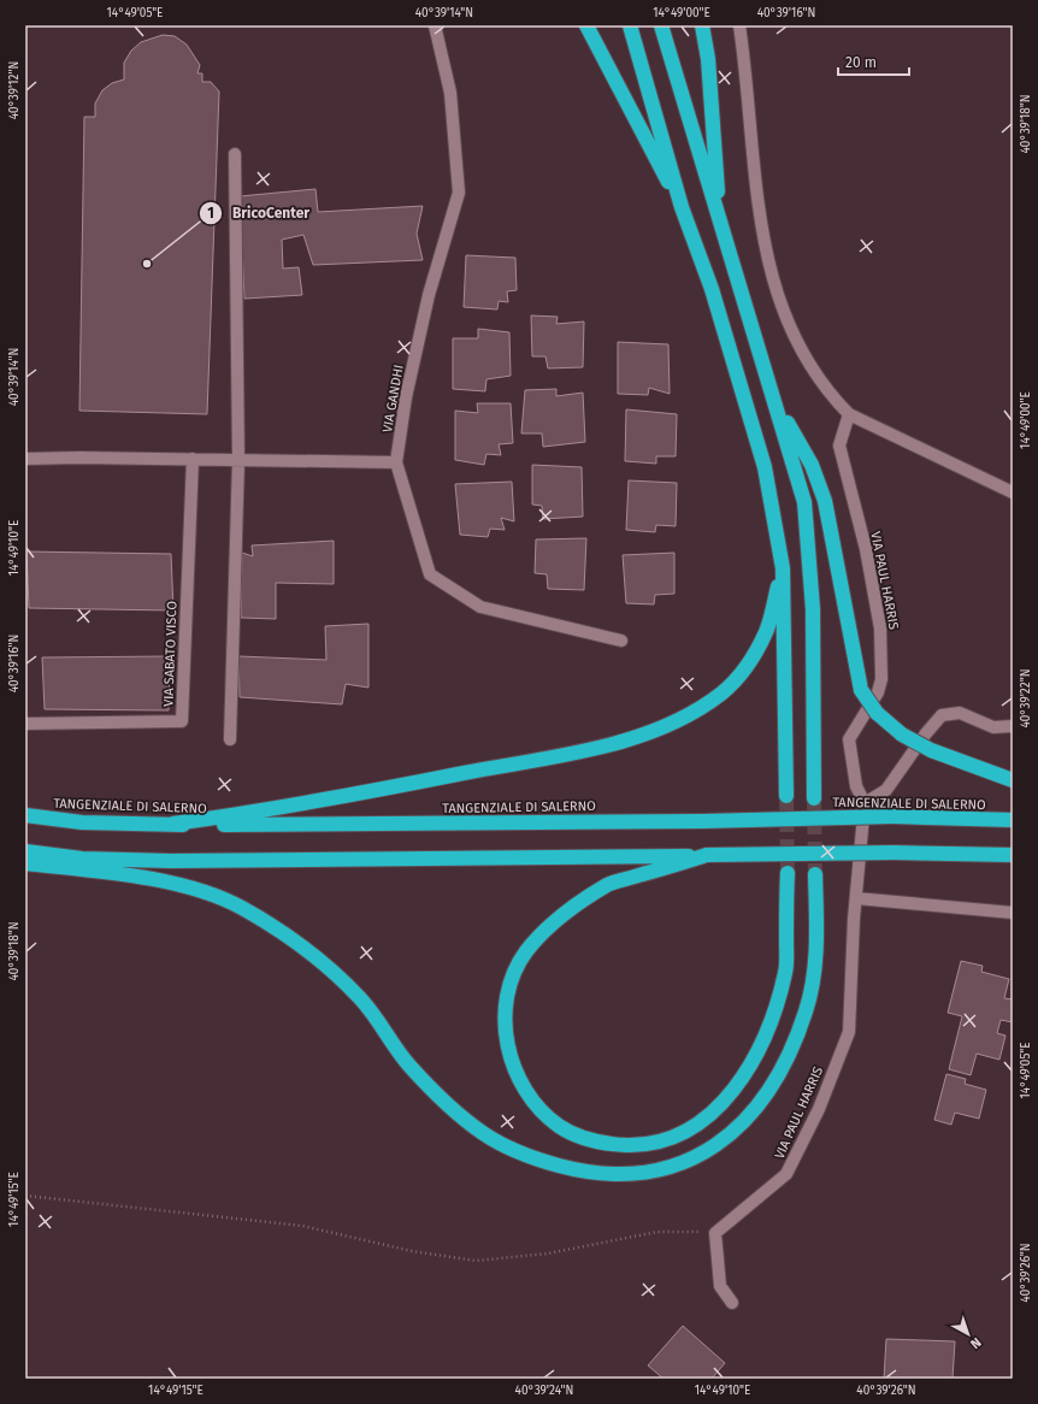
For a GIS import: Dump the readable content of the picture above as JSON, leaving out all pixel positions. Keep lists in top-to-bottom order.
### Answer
{
  "streets": {
    "highway": ["TANGENZIALE DI SALERNO"],
    "street": ["VIA GANDHI", "VIA PAUL HARRIS", "VIA SABATO VISCO"]
  },
  "places": ["BricoCenter"],
  "scale_bar": "20 m",
  "north": "bottom right",
  "coordinates": [
    "14°49'05\"E",
    "40°39'14\"N",
    "14°49'00\"E",
    "40°39'16\"N",
    "40°39'12\"N",
    "40°39'18\"N",
    "14°49'10\"E",
    "40°39'22\"N",
    "14°49'15\"E",
    "40°39'26\"N",
    "40°39'24\"N"
  ]
}
